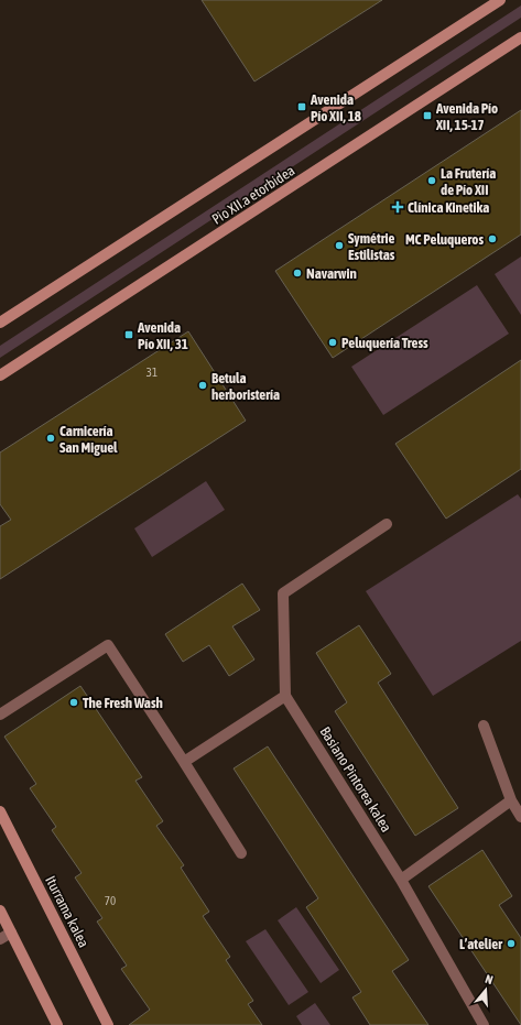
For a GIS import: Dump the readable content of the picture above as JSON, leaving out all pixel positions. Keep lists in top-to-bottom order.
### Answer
{
  "streets": {
    "main road": ["Pio XII.a etorbidea", "Iturrama kalea"],
    "street": ["Basiano Pintorea kalea"]
  },
  "places": {
    "transit": ["Avenida Pío XII, 18", "Avenida Pío XII, 15-17", "Avenida Pío XII, 31"],
    "other": [
      "La Frutería de Pío XII",
      "MC Peluqueros",
      "Symétrie Estilistas",
      "Navarwin",
      "Peluquería Tress",
      "Betula herboristería",
      "Carnicería San Miguel",
      "The Fresh Wash",
      "L’atelier"
    ],
    "health": ["Clínica Kinetika"]
  },
  "house_numbers": ["31", "70"],
  "north": "top"
}
